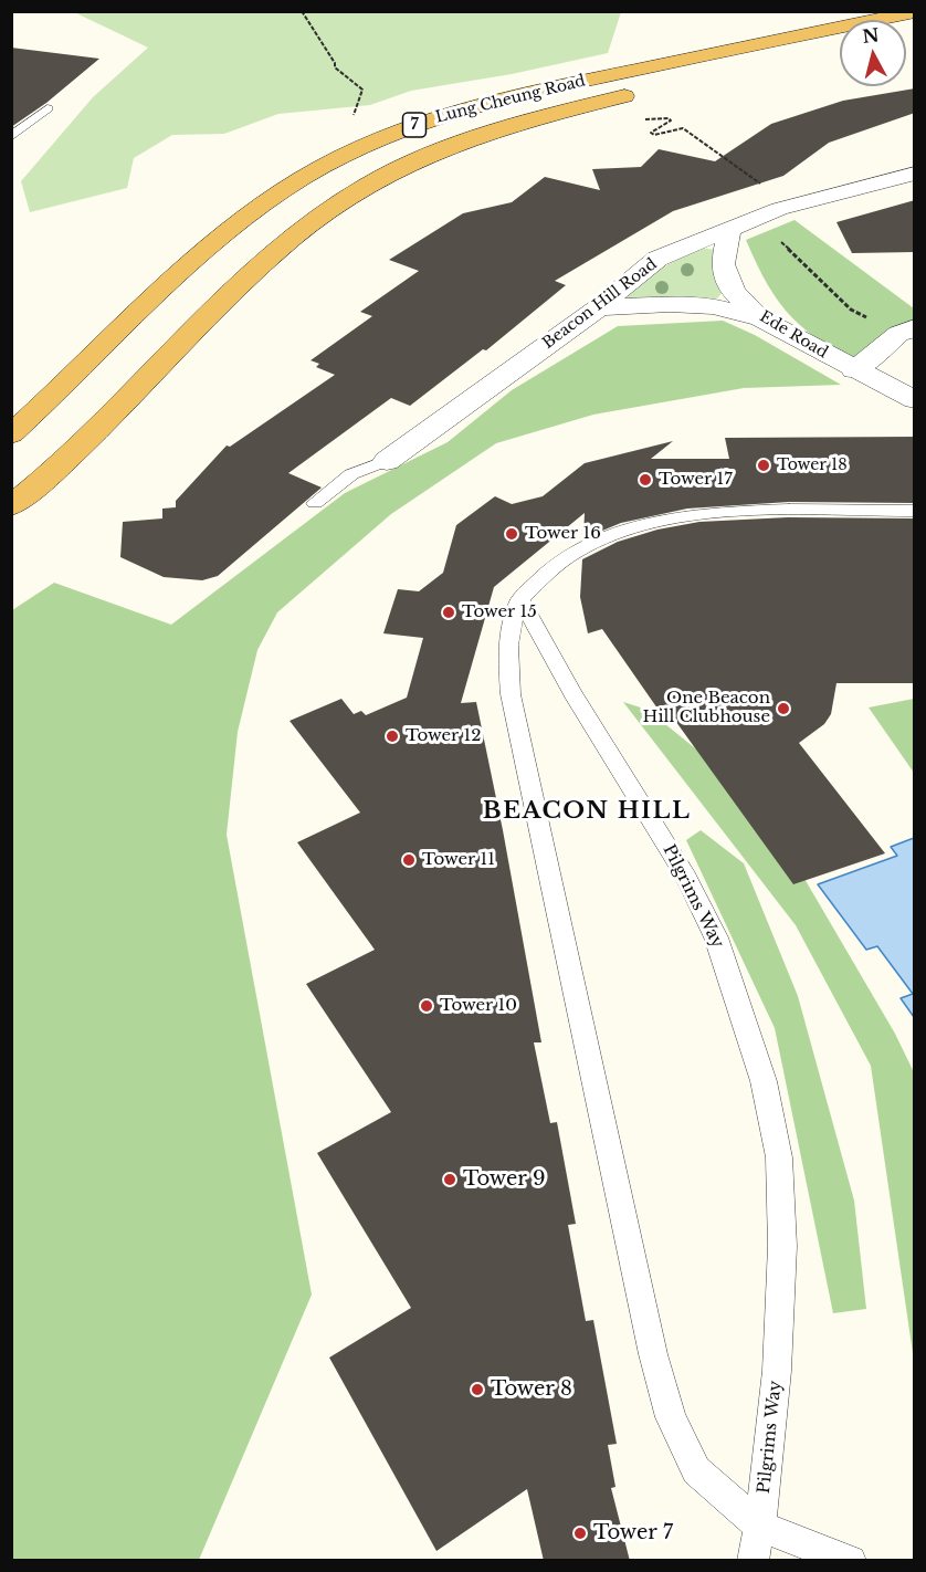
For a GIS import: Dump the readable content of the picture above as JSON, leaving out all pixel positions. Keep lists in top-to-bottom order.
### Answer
{
  "streets": {
    "highway": ["Lung Cheung Road", "7"],
    "street": ["Beacon Hill Road", "Ede Road"],
    "lane": ["Pilgrims Way"]
  },
  "crossings": [
    ["Beacon Hill Road", "Ede Road"]
  ],
  "districts": ["BEACON HILL"],
  "places": [
    "Tower 18",
    "Tower 17",
    "Tower 16",
    "Tower 15",
    "One Beacon Hill Clubhouse",
    "Tower 12",
    "Tower 11",
    "Tower 10",
    "Tower 9",
    "Tower 8",
    "Tower 7"
  ],
  "north": "top"
}
